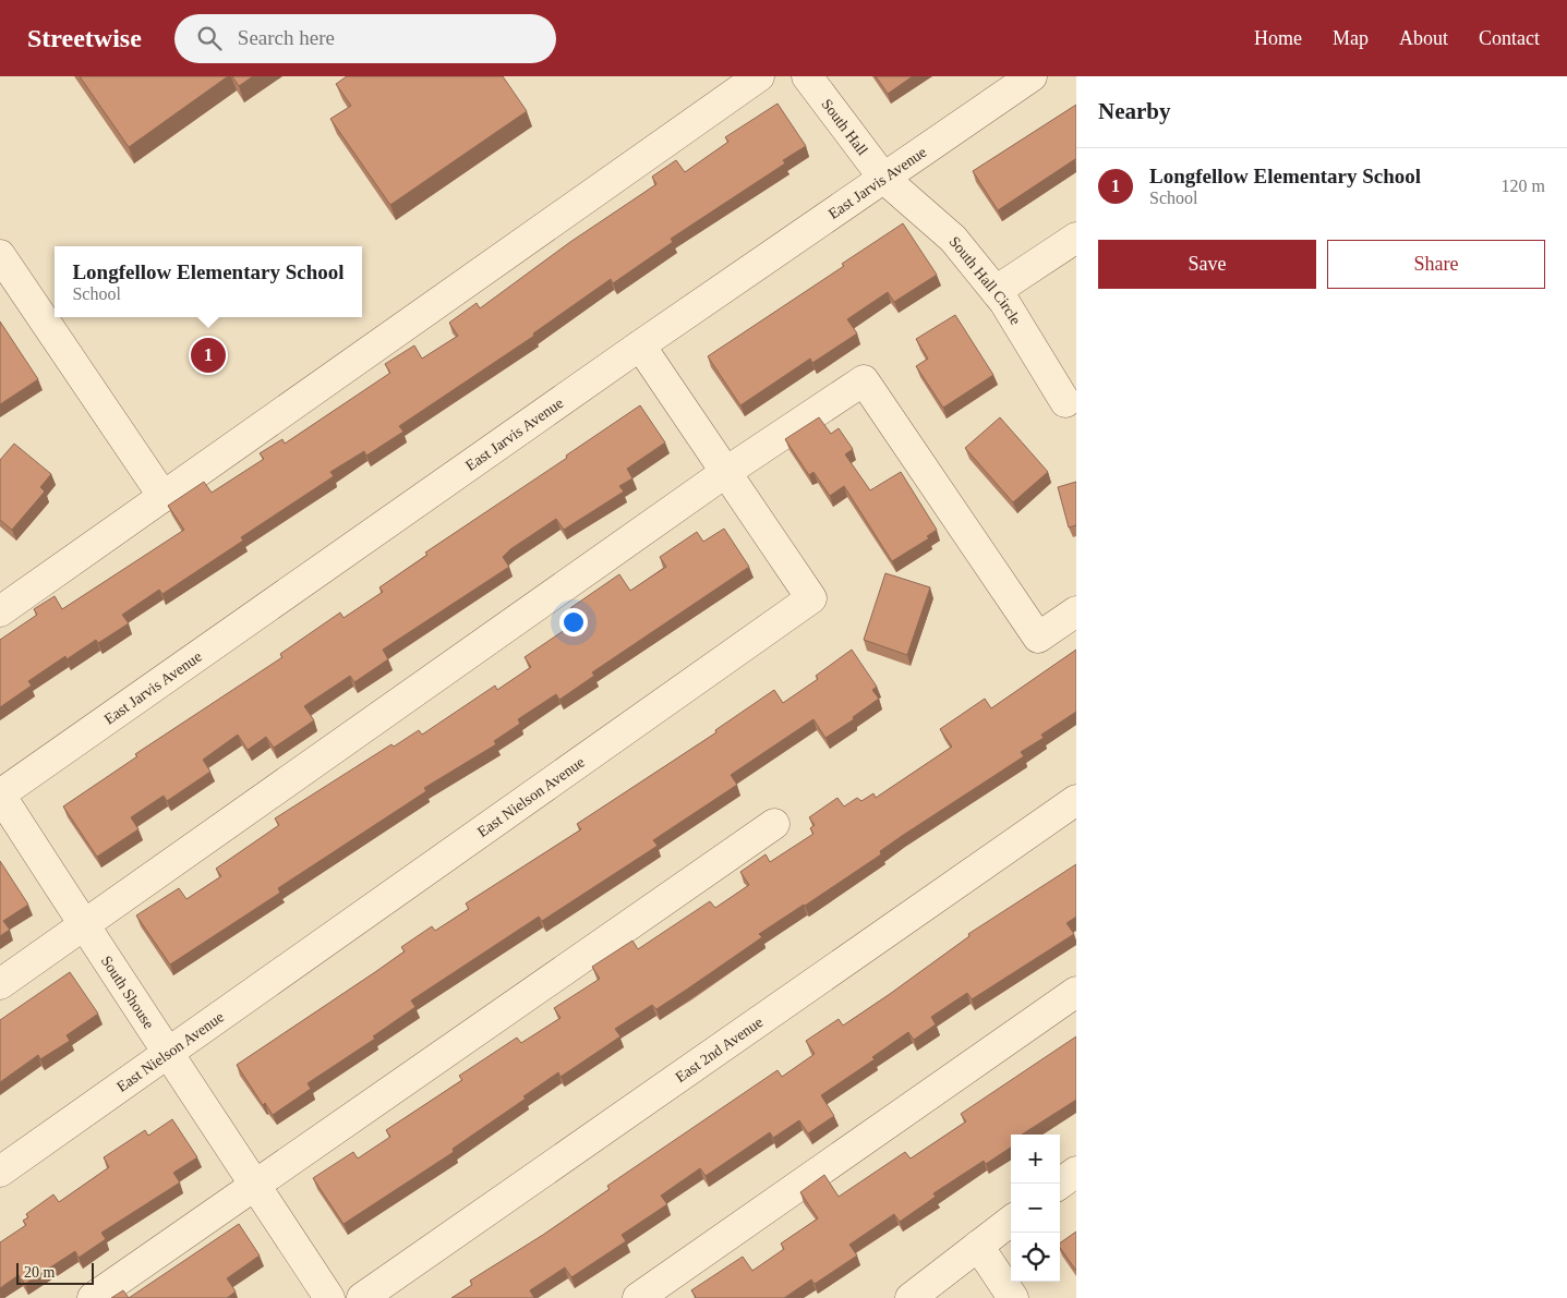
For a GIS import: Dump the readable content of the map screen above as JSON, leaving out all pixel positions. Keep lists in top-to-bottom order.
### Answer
{
  "streets": {
    "street": [
      "South Hall",
      "East Jarvis Avenue",
      "South Hall Circle",
      "East Nielson Avenue",
      "South Shouse",
      "East 2nd Avenue"
    ]
  },
  "crossings": [
    ["South Hall", "East Jarvis Avenue"],
    ["South Hall", "South Hall Circle"],
    ["East Jarvis Avenue", "South Hall Circle"],
    ["East Jarvis Avenue", "East Nielson Avenue"],
    ["East Jarvis Avenue", "South Shouse"],
    ["East Nielson Avenue", "South Shouse"]
  ],
  "scale_bar": "20 m",
  "page": {
    "header": "Streetwise",
    "search": "Search here",
    "nav": [
      "Home",
      "Map",
      "About",
      "Contact"
    ],
    "heading": "Nearby",
    "list": [
      {
        "mark": "1",
        "name": "Longfellow Elementary School",
        "note": "School",
        "value": "120 m"
      }
    ],
    "buttons": ["Save", "Share"],
    "popup": ["Longfellow Elementary School", "School"],
    "pins": "1",
    "map_buttons": ["+", "−"],
    "scale": "20 m"
  }
}
